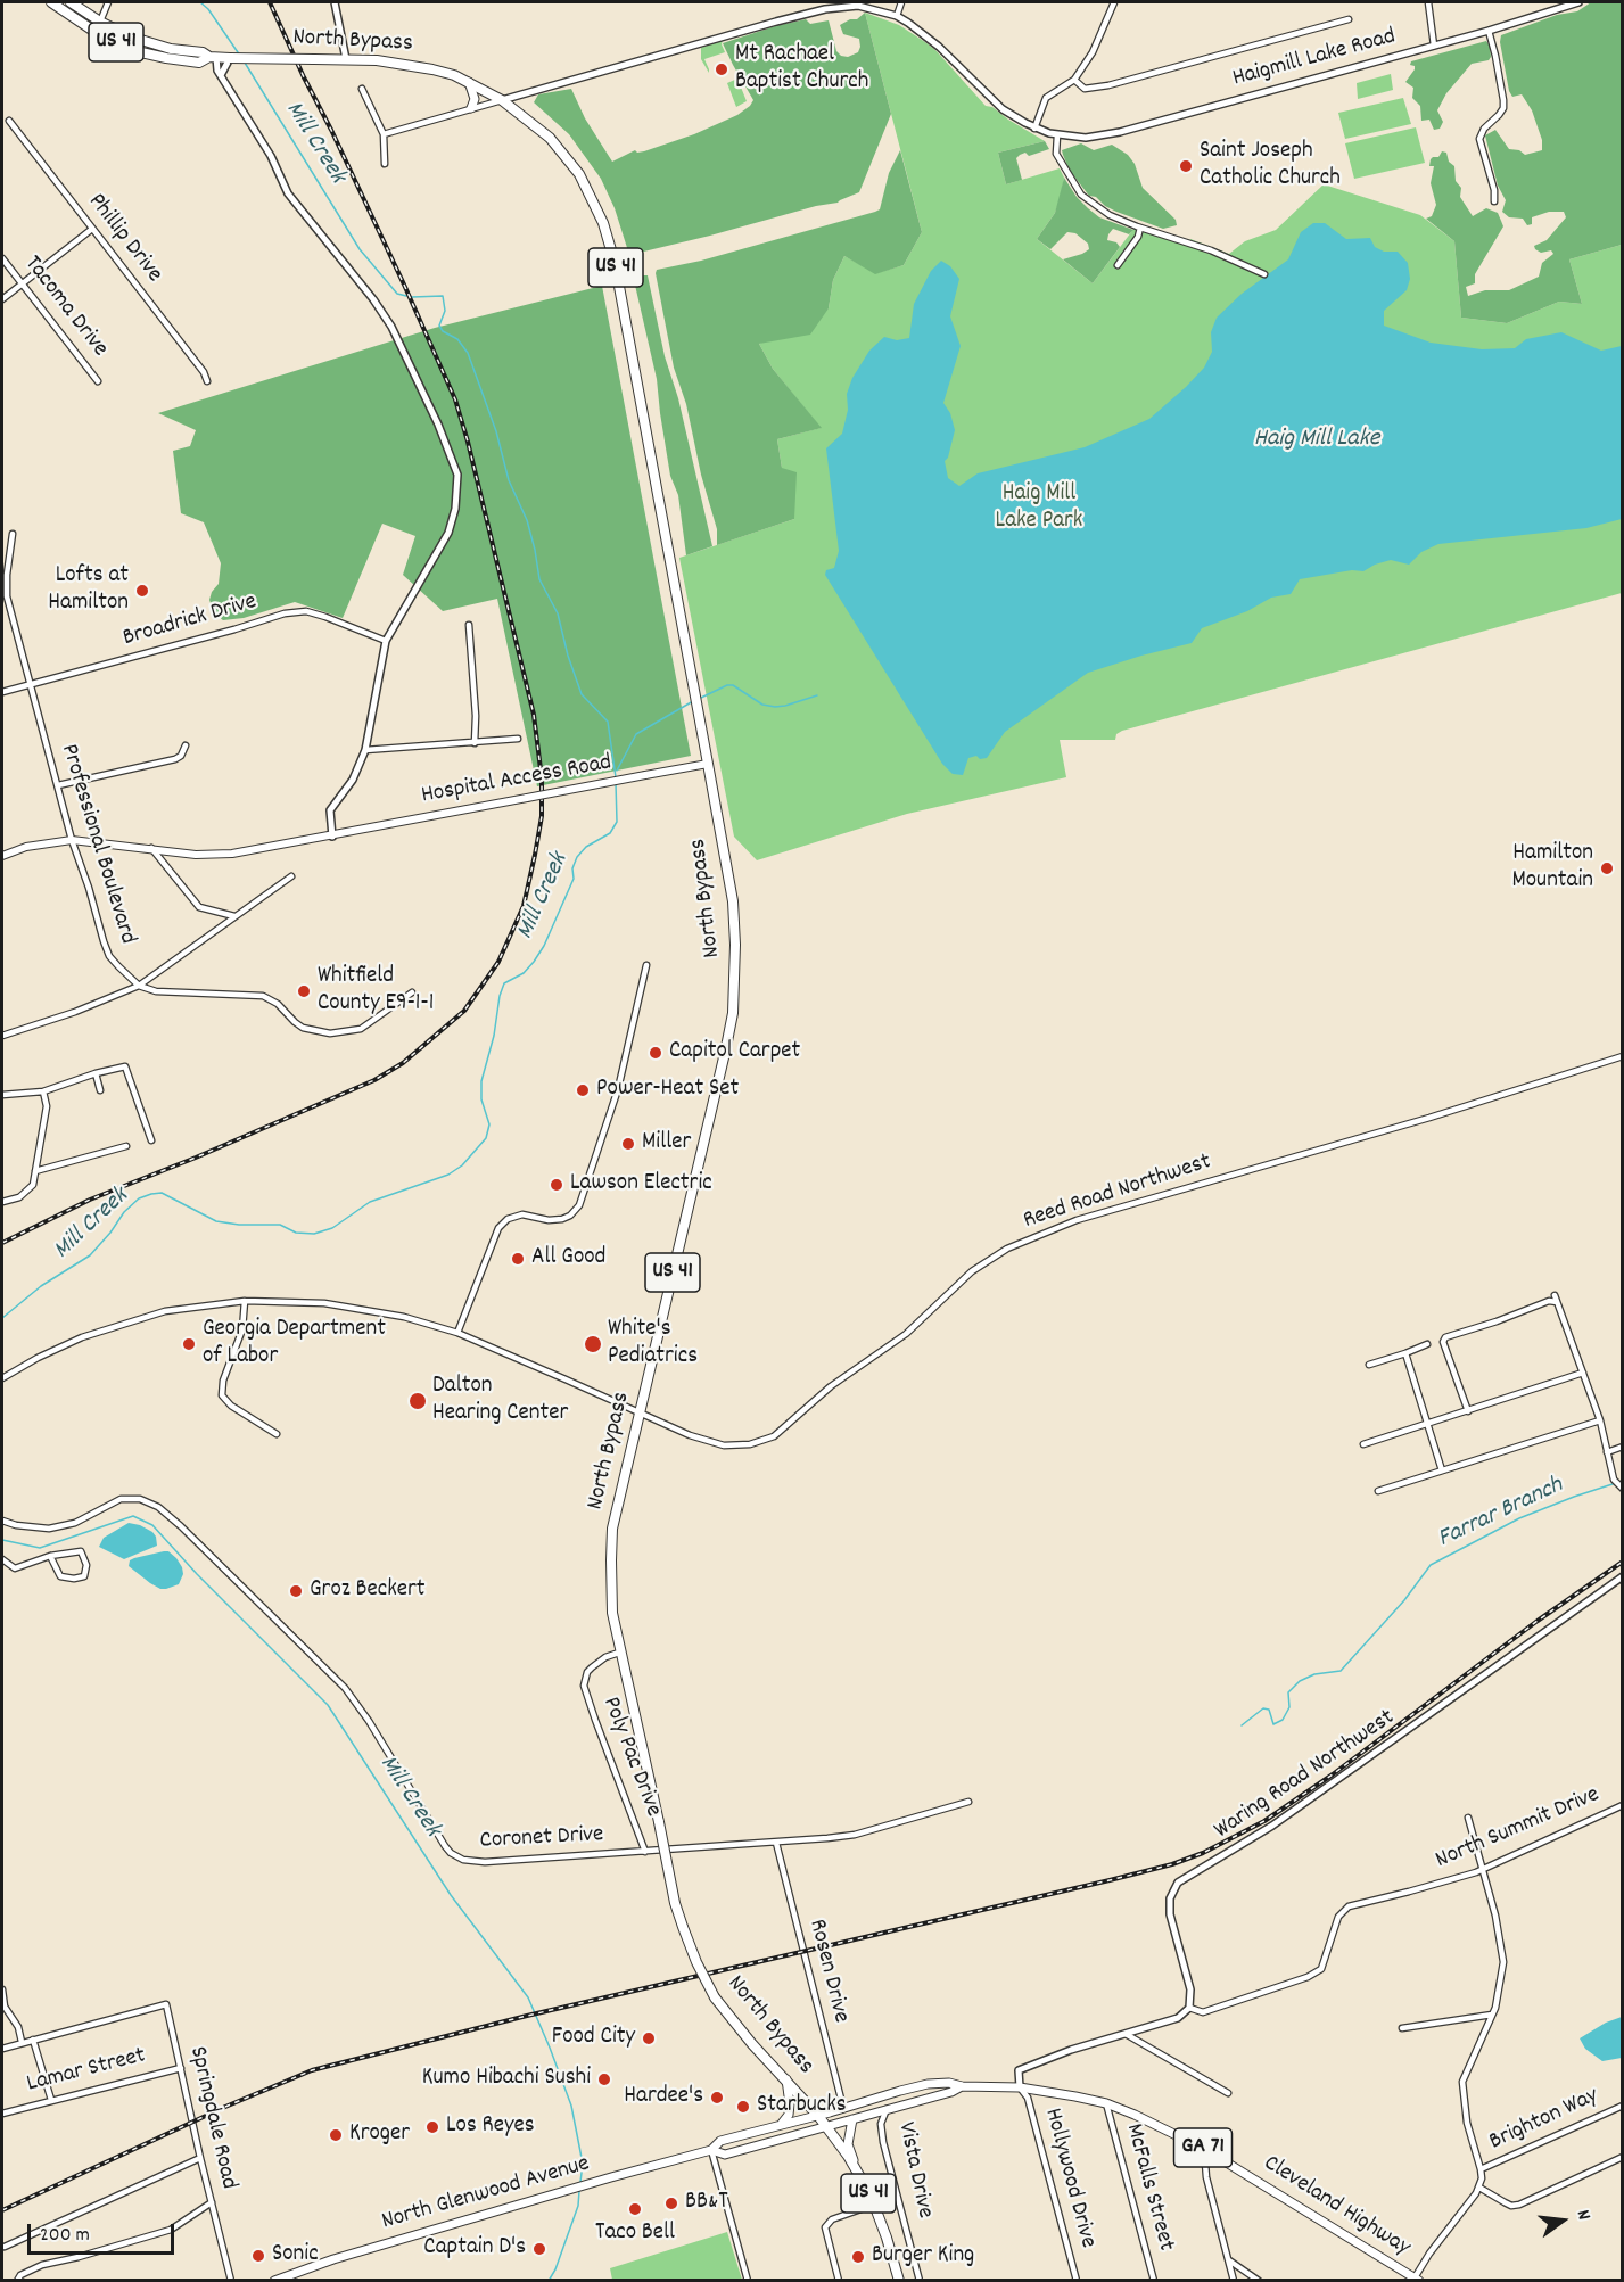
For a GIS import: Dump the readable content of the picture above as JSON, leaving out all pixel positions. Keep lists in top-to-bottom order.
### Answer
{
  "streets": {
    "highway": ["US 41", "North Bypass"],
    "main road": [
      "Hospital Access Road",
      "GA 71",
      "North Glenwood Avenue",
      "Cleveland Highway"
    ],
    "street": [
      "Haigmill Lake Road",
      "Phillip Drive",
      "Tacoma Drive",
      "Broadrick Drive",
      "Professional Boulevard",
      "Reed Road Northwest",
      "Poly Pac Drive",
      "Waring Road Northwest",
      "North Summit Drive",
      "Coronet Drive",
      "Rosen Drive",
      "Lamar Street",
      "Springdale Road",
      "Brighton Way",
      "Vista Drive",
      "Hollywood Drive",
      "McFalls Street"
    ]
  },
  "crossings": [
    ["US 41", "North Bypass"],
    ["North Bypass", "Hospital Access Road"],
    ["North Bypass", "Reed Road Northwest"],
    ["North Bypass", "Poly Pac Drive"],
    ["North Bypass", "North Glenwood Avenue"],
    ["North Bypass", "Cleveland Highway"],
    ["Broadrick Drive", "Professional Boulevard"],
    ["Hospital Access Road", "Professional Boulevard"],
    ["Poly Pac Drive", "Coronet Drive"],
    ["Waring Road Northwest", "North Summit Drive"],
    ["Coronet Drive", "Rosen Drive"],
    ["Rosen Drive", "Cleveland Highway"],
    ["Lamar Street", "Springdale Road"],
    ["Vista Drive", "Cleveland Highway"],
    ["Hollywood Drive", "Cleveland Highway"],
    ["McFalls Street", "Cleveland Highway"],
    ["North Glenwood Avenue", "Cleveland Highway"]
  ],
  "water": ["Mill Creek", "Haig Mill Lake", "Farrar Branch"],
  "parks": ["Haig Mill Lake Park"],
  "places": [
    "Mt Rachael Baptist Church",
    "Saint Joseph Catholic Church",
    "Lofts at Hamilton",
    "Hamilton Mountain",
    "Whitfield County E9-1-1",
    "Capitol Carpet",
    "Power-Heat Set",
    "Miller",
    "Lawson Electric",
    "All Good",
    "Georgia Department of Labor",
    "White's Pediatrics",
    "Dalton Hearing Center",
    "Groz Beckert",
    "Food City",
    "Kumo Hibachi Sushi",
    "Hardee's",
    "Starbucks",
    "Los Reyes",
    "Kroger",
    "BB&T",
    "Taco Bell",
    "Captain D's",
    "Sonic",
    "Burger King"
  ],
  "scale_bar": "200 m",
  "north": "right"
}
